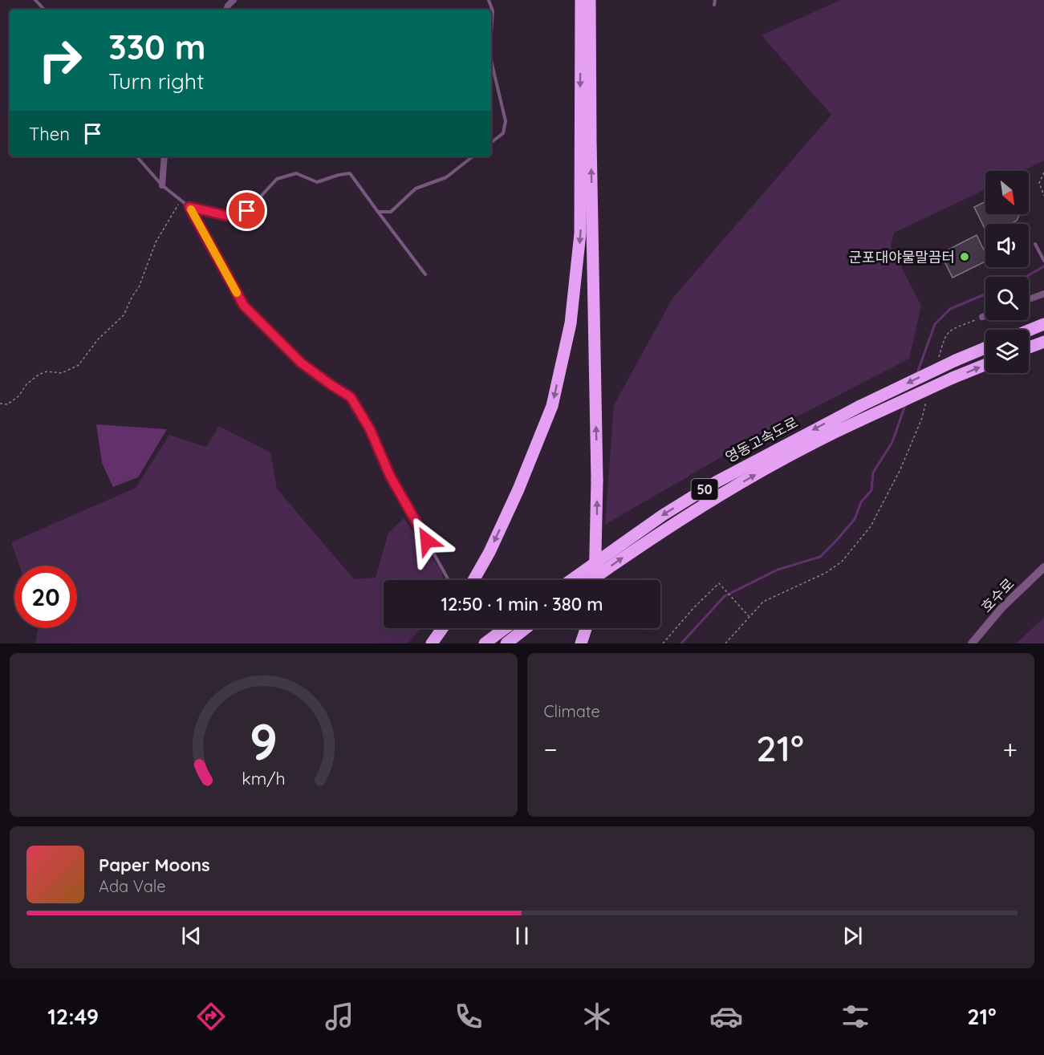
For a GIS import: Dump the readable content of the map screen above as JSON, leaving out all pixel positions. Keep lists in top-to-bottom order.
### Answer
{
  "streets": {
    "highway": ["영동고속도로", "50"],
    "street": ["호수로"]
  },
  "places": ["군포대야물말끔터"],
  "north": "bottom right",
  "page": {
    "turn": ["330 m", "Turn right"],
    "then": "Then",
    "limit": "20",
    "trip": "12:50 · 1 min · 380 m",
    "tile": "Climate",
    "heat": ["−", "21°", "+"],
    "song": ["Paper Moons", "Ada Vale"],
    "tabs": ["12:49", "21°"],
    "gauge": ["9", "km/h"]
  }
}
